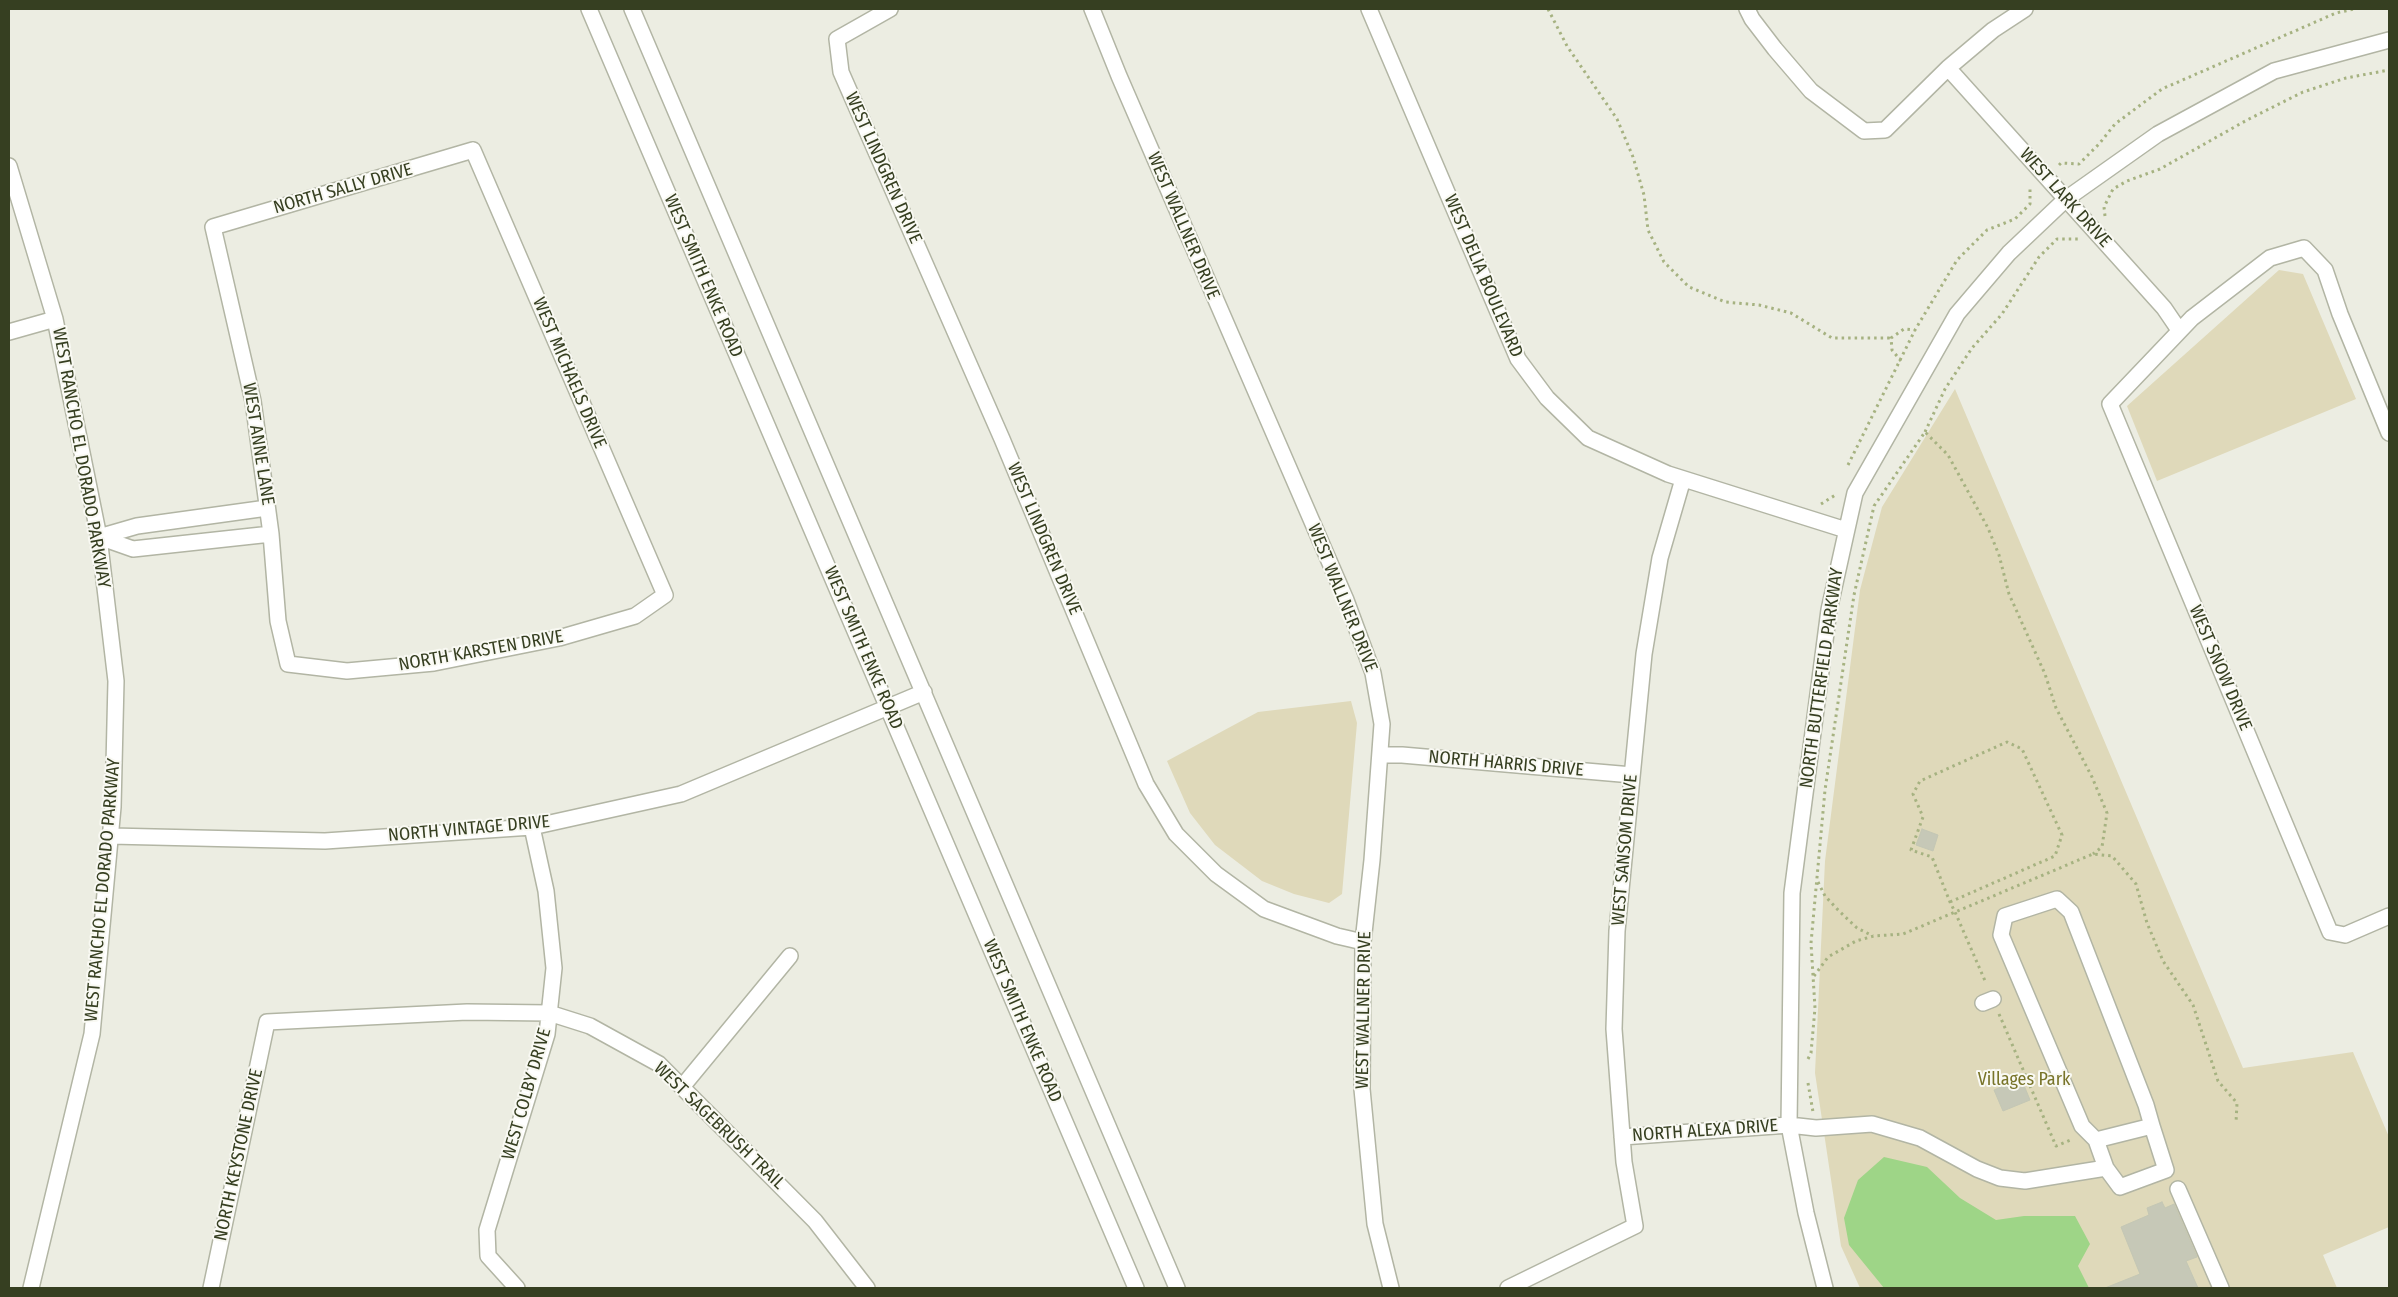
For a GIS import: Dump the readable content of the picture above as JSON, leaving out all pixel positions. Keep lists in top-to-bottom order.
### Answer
{
  "streets": {
    "street": [
      "WEST LINDGREN DRIVE",
      "NORTH SALLY DRIVE",
      "WEST LARK DRIVE",
      "WEST WALLNER DRIVE",
      "WEST SMITH ENKE ROAD",
      "WEST DELIA BOULEVARD",
      "WEST MICHAELS DRIVE",
      "WEST ANNE LANE",
      "WEST RANCHO EL DORADO PARKWAY",
      "NORTH KARSTEN DRIVE",
      "WEST SNOW DRIVE",
      "NORTH BUTTERFIELD PARKWAY",
      "NORTH HARRIS DRIVE",
      "NORTH VINTAGE DRIVE",
      "WEST SANSOM DRIVE",
      "WEST COLBY DRIVE",
      "WEST SAGEBRUSH TRAIL",
      "NORTH ALEXA DRIVE",
      "NORTH KEYSTONE DRIVE"
    ]
  },
  "crossings": [
    ["WEST LINDGREN DRIVE", "WEST WALLNER DRIVE"],
    ["NORTH SALLY DRIVE", "WEST MICHAELS DRIVE"],
    ["NORTH SALLY DRIVE", "WEST ANNE LANE"],
    ["WEST LARK DRIVE", "WEST SNOW DRIVE"],
    ["WEST LARK DRIVE", "NORTH BUTTERFIELD PARKWAY"],
    ["WEST WALLNER DRIVE", "NORTH HARRIS DRIVE"],
    ["WEST SMITH ENKE ROAD", "NORTH VINTAGE DRIVE"],
    ["WEST DELIA BOULEVARD", "NORTH BUTTERFIELD PARKWAY"],
    ["WEST DELIA BOULEVARD", "WEST SANSOM DRIVE"],
    ["WEST MICHAELS DRIVE", "NORTH KARSTEN DRIVE"],
    ["WEST ANNE LANE", "NORTH KARSTEN DRIVE"],
    ["WEST RANCHO EL DORADO PARKWAY", "NORTH VINTAGE DRIVE"],
    ["NORTH BUTTERFIELD PARKWAY", "NORTH ALEXA DRIVE"],
    ["NORTH HARRIS DRIVE", "WEST SANSOM DRIVE"],
    ["NORTH VINTAGE DRIVE", "WEST COLBY DRIVE"],
    ["WEST SANSOM DRIVE", "NORTH ALEXA DRIVE"],
    ["WEST COLBY DRIVE", "WEST SAGEBRUSH TRAIL"],
    ["WEST SAGEBRUSH TRAIL", "NORTH KEYSTONE DRIVE"]
  ],
  "parks": ["Villages Park"]
}
